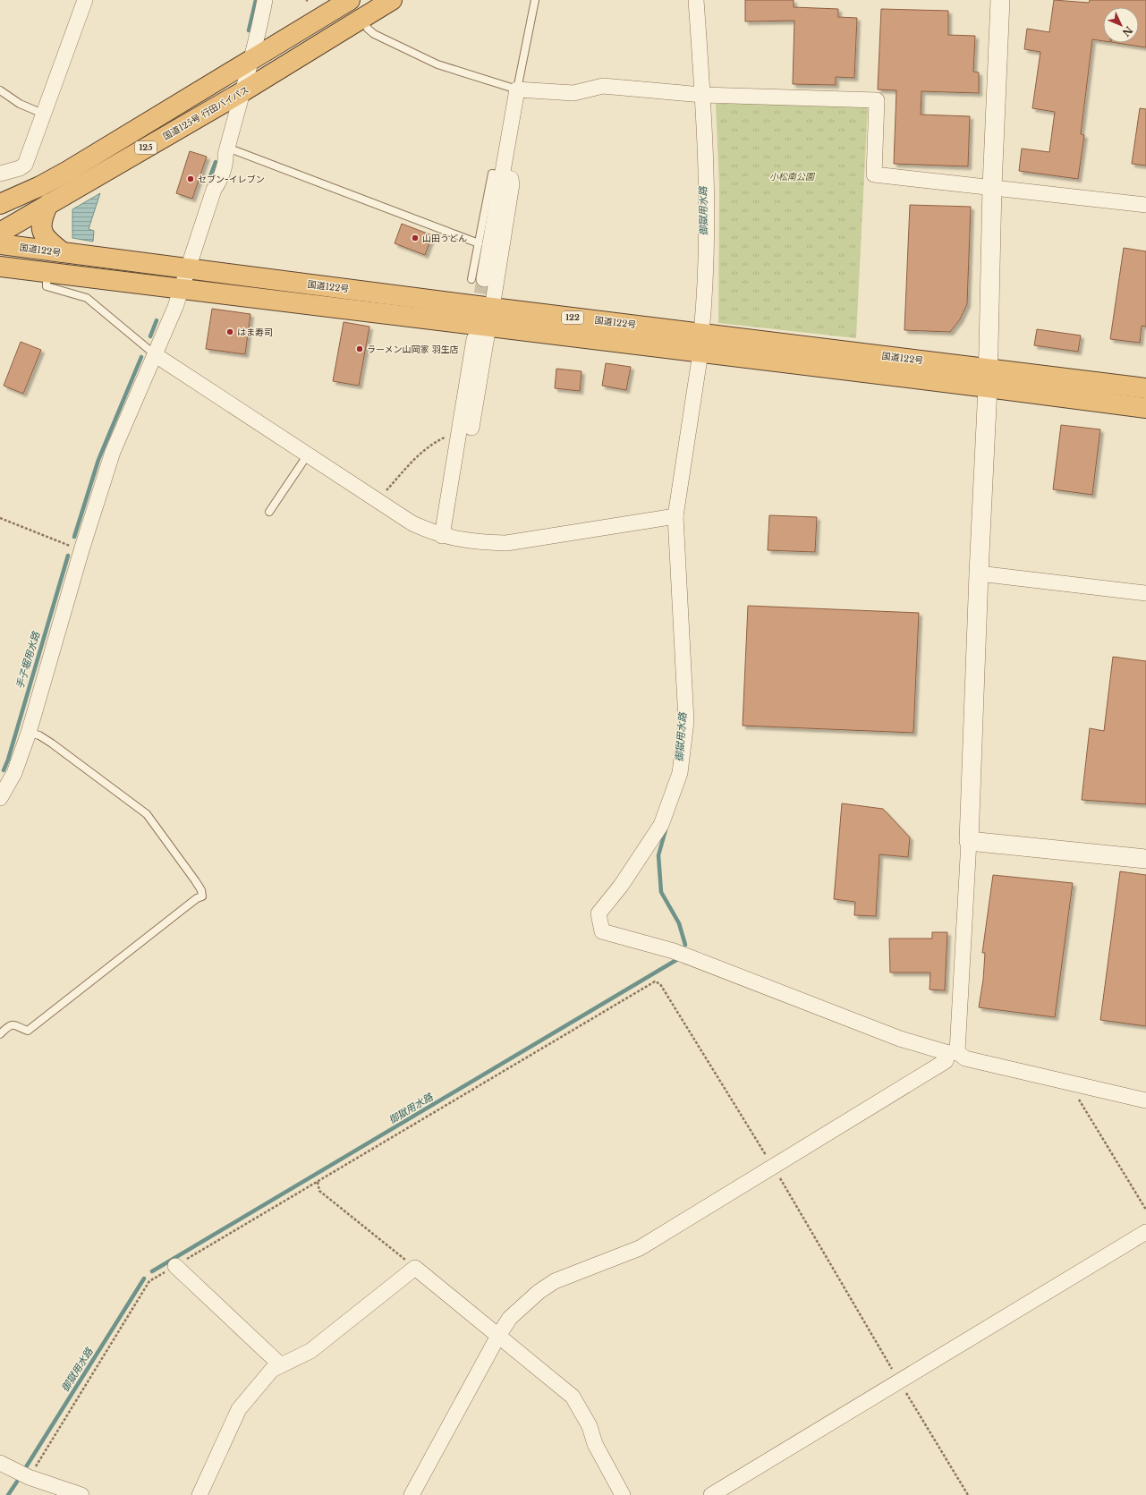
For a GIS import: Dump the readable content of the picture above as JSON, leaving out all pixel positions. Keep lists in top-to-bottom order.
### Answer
{
  "streets": {
    "highway": [
      "国道125号 行田バイパス",
      "125",
      "国道122号",
      "122"
    ]
  },
  "water": ["御獄用水路", "手子堀用水路"],
  "parks": ["小松南公園"],
  "places": [
    "セブン-イレブン",
    "山田うどん",
    "はま寿司",
    "ラーメン山岡家 羽生店"
  ],
  "north": "bottom right"
}
